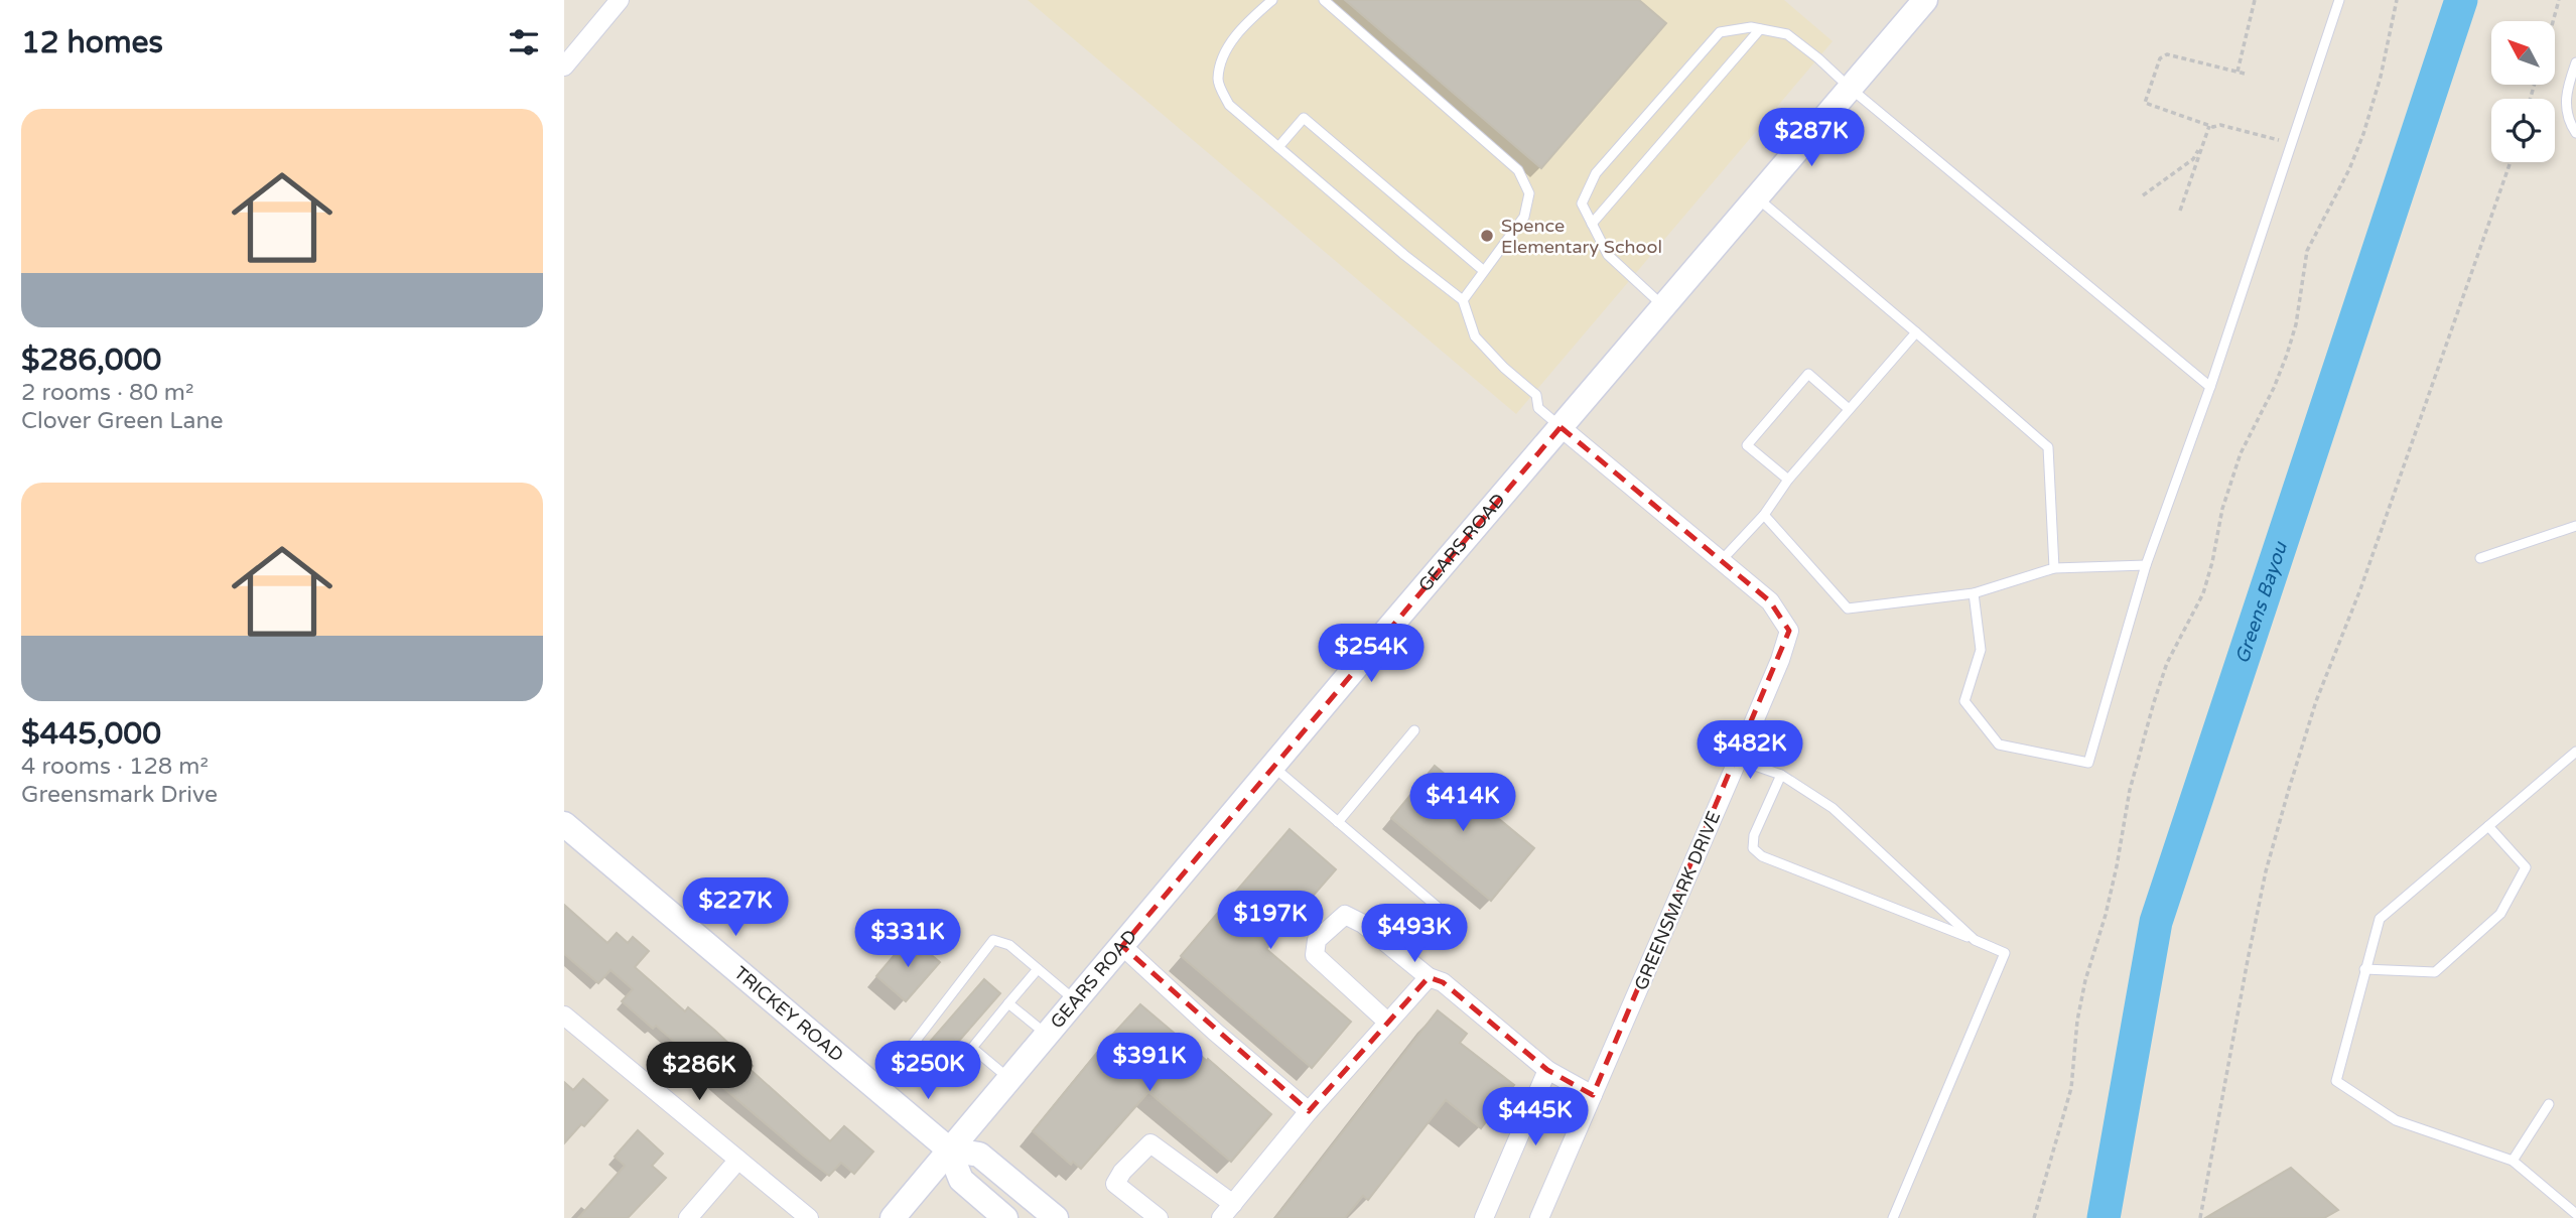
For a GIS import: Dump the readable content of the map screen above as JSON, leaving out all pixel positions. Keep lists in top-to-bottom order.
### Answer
{
  "streets": {
    "main road": ["GEARS ROAD", "TRICKEY ROAD"],
    "street": ["GREENSMARK DRIVE"]
  },
  "crossings": [
    ["GEARS ROAD", "GREENSMARK DRIVE"],
    ["GEARS ROAD", "TRICKEY ROAD"]
  ],
  "water": ["Greens Bayou"],
  "places": ["Spence Elementary School"],
  "north": "top left",
  "page": {
    "heading": "12 homes",
    "list": [
      {
        "name": "$286,000",
        "note": "2 rooms · 80 m² · Clover Green Lane"
      },
      {
        "name": "$445,000",
        "note": "4 rooms · 128 m² · Greensmark Drive"
      }
    ],
    "price": [
      "$287K",
      "$254K",
      "$482K",
      "$414K",
      "$227K",
      "$197K",
      "$493K",
      "$331K",
      "$391K",
      "$250K",
      "$286K",
      "$445K"
    ]
  }
}
